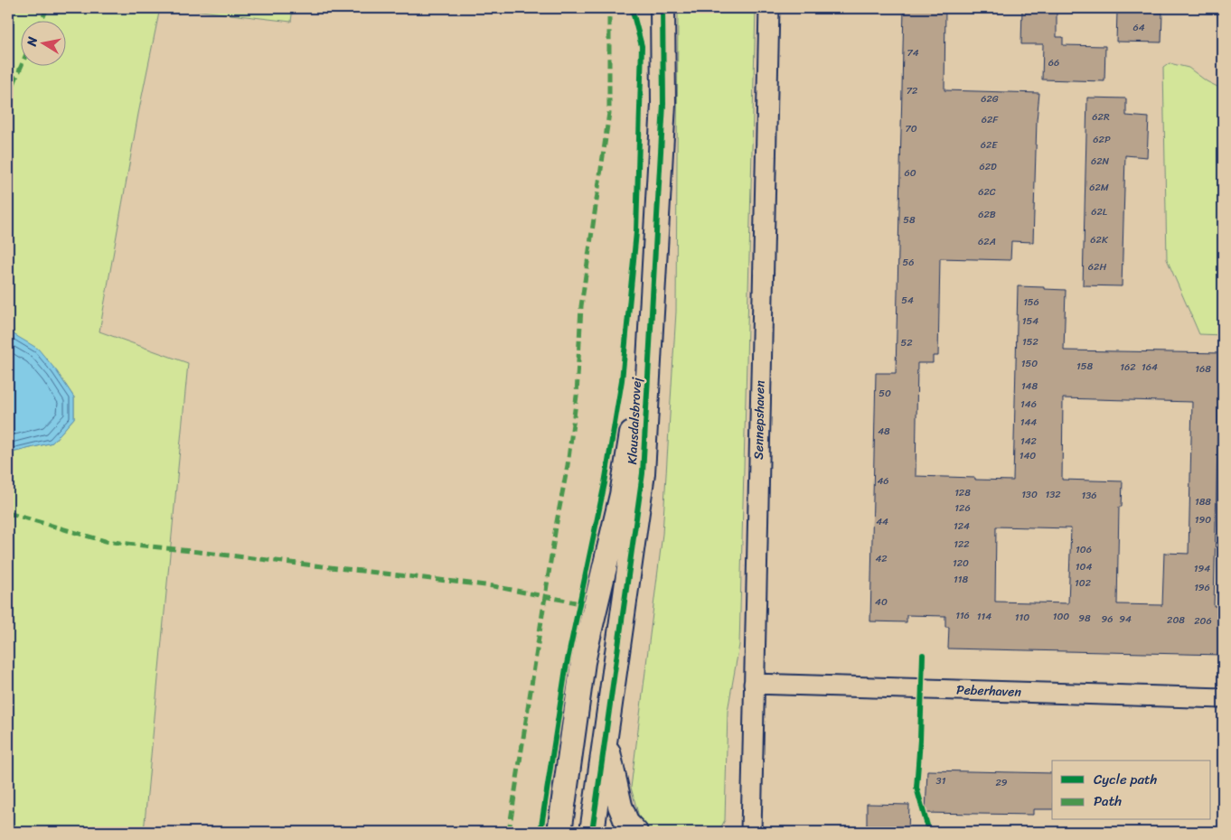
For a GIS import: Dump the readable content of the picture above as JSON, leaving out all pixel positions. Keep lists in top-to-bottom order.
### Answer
{
  "streets": {
    "street": ["Sennepshaven", "Klausdalsbrovej", "Peberhaven"]
  },
  "crossings": [
    ["Sennepshaven", "Peberhaven"]
  ],
  "house_numbers": [
    "64",
    "74",
    "66",
    "72",
    "62G",
    "62R",
    "62F",
    "70",
    "62P",
    "62E",
    "62N",
    "62D",
    "60",
    "62M",
    "62C",
    "62L",
    "62B",
    "58",
    "62K",
    "62A",
    "56",
    "62H",
    "54",
    "156",
    "154",
    "152",
    "52",
    "150",
    "158",
    "162",
    "164",
    "168",
    "148",
    "50",
    "146",
    "144",
    "48",
    "142",
    "140",
    "46",
    "128",
    "130",
    "132",
    "136",
    "188",
    "126",
    "190",
    "44",
    "124",
    "122",
    "106",
    "42",
    "120",
    "104",
    "194",
    "118",
    "102",
    "196",
    "40",
    "116",
    "114",
    "100",
    "110",
    "98",
    "96",
    "94",
    "208",
    "206",
    "31",
    "29"
  ],
  "legend": ["Cycle path", "Path"],
  "north": "left"
}
